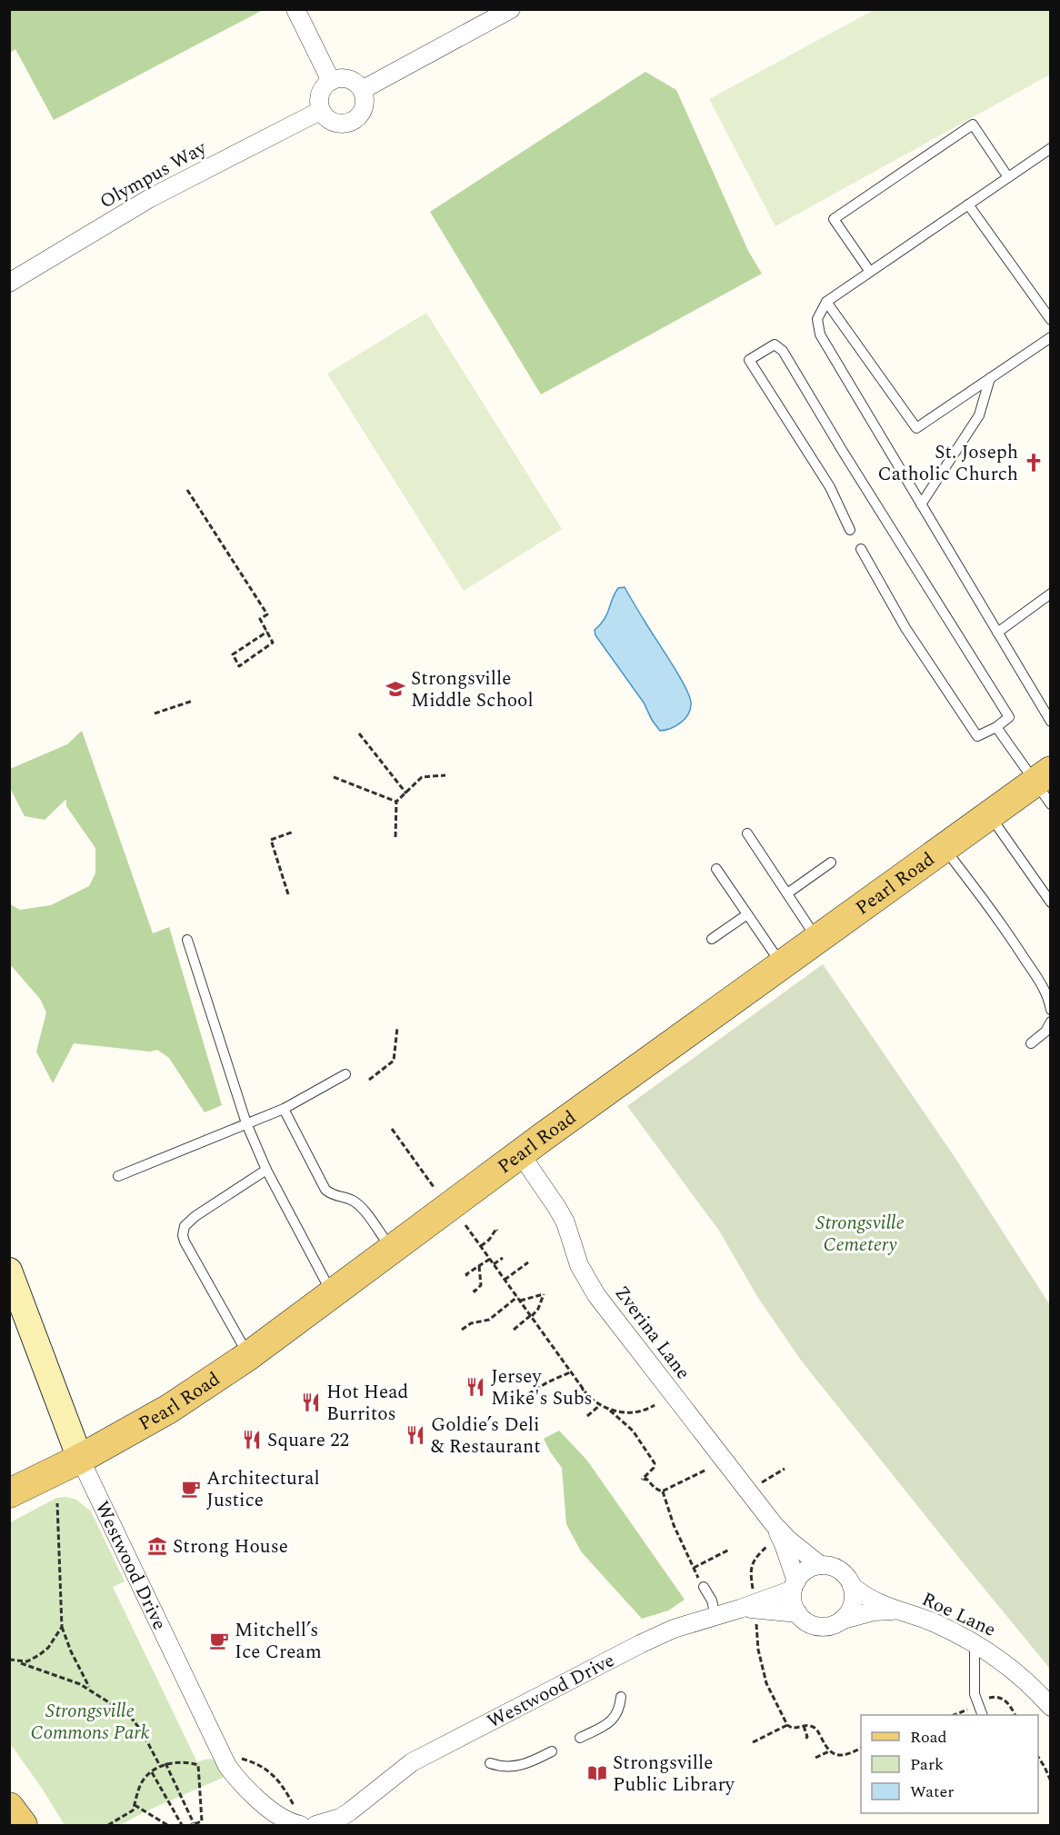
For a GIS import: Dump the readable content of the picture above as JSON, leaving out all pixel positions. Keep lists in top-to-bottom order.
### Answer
{
  "streets": {
    "main road": ["Pearl Road"],
    "street": [
      "Olympus Way",
      "Zverina Lane",
      "Westwood Drive",
      "Roe Lane"
    ]
  },
  "crossings": [
    ["Pearl Road", "Zverina Lane"],
    ["Pearl Road", "Westwood Drive"],
    ["Zverina Lane", "Westwood Drive"],
    ["Zverina Lane", "Roe Lane"],
    ["Westwood Drive", "Roe Lane"]
  ],
  "parks": ["Strongsville Cemetery", "Strongsville Commons Park"],
  "places": {
    "church": ["St. Joseph Catholic Church"],
    "school or university": ["Strongsville Middle School"],
    "restaurant": [
      "Jersey Mike's Subs",
      "Hot Head Burritos",
      "Goldie’s Deli & Restaurant",
      "Square 22"
    ],
    "cafe": ["Architectural Justice", "Mitchell’s Ice Cream"],
    "museum": ["Strong House"],
    "library": ["Strongsville Public Library"]
  },
  "legend": ["Road", "Park", "Water"]
}
